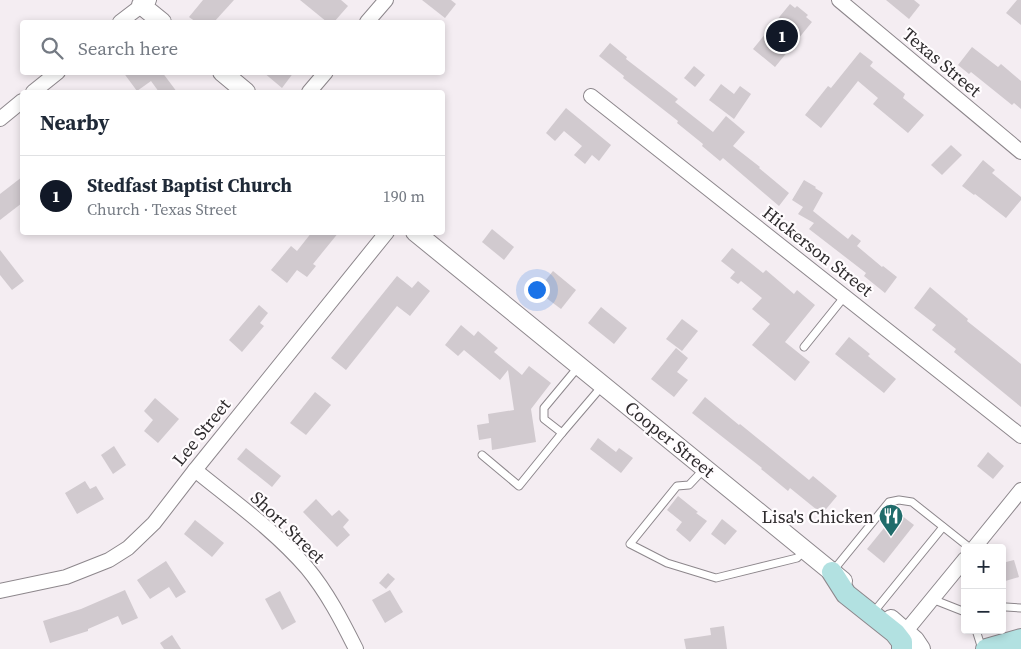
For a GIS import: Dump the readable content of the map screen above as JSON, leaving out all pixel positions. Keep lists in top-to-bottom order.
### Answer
{
  "streets": {
    "street": [
      "Texas Street",
      "Hickerson Street",
      "Lee Street",
      "Cooper Street",
      "Short Street"
    ]
  },
  "crossings": [
    ["Lee Street", "Short Street"]
  ],
  "places": {
    "restaurant": ["Lisa's Chicken"]
  },
  "page": {
    "pins": "1",
    "search": "Search here",
    "heading": "Nearby",
    "list": [
      {
        "mark": "1",
        "name": "Stedfast Baptist Church",
        "note": "Church · Texas Street",
        "value": "190 m"
      }
    ],
    "map_buttons": ["+", "−"]
  }
}
